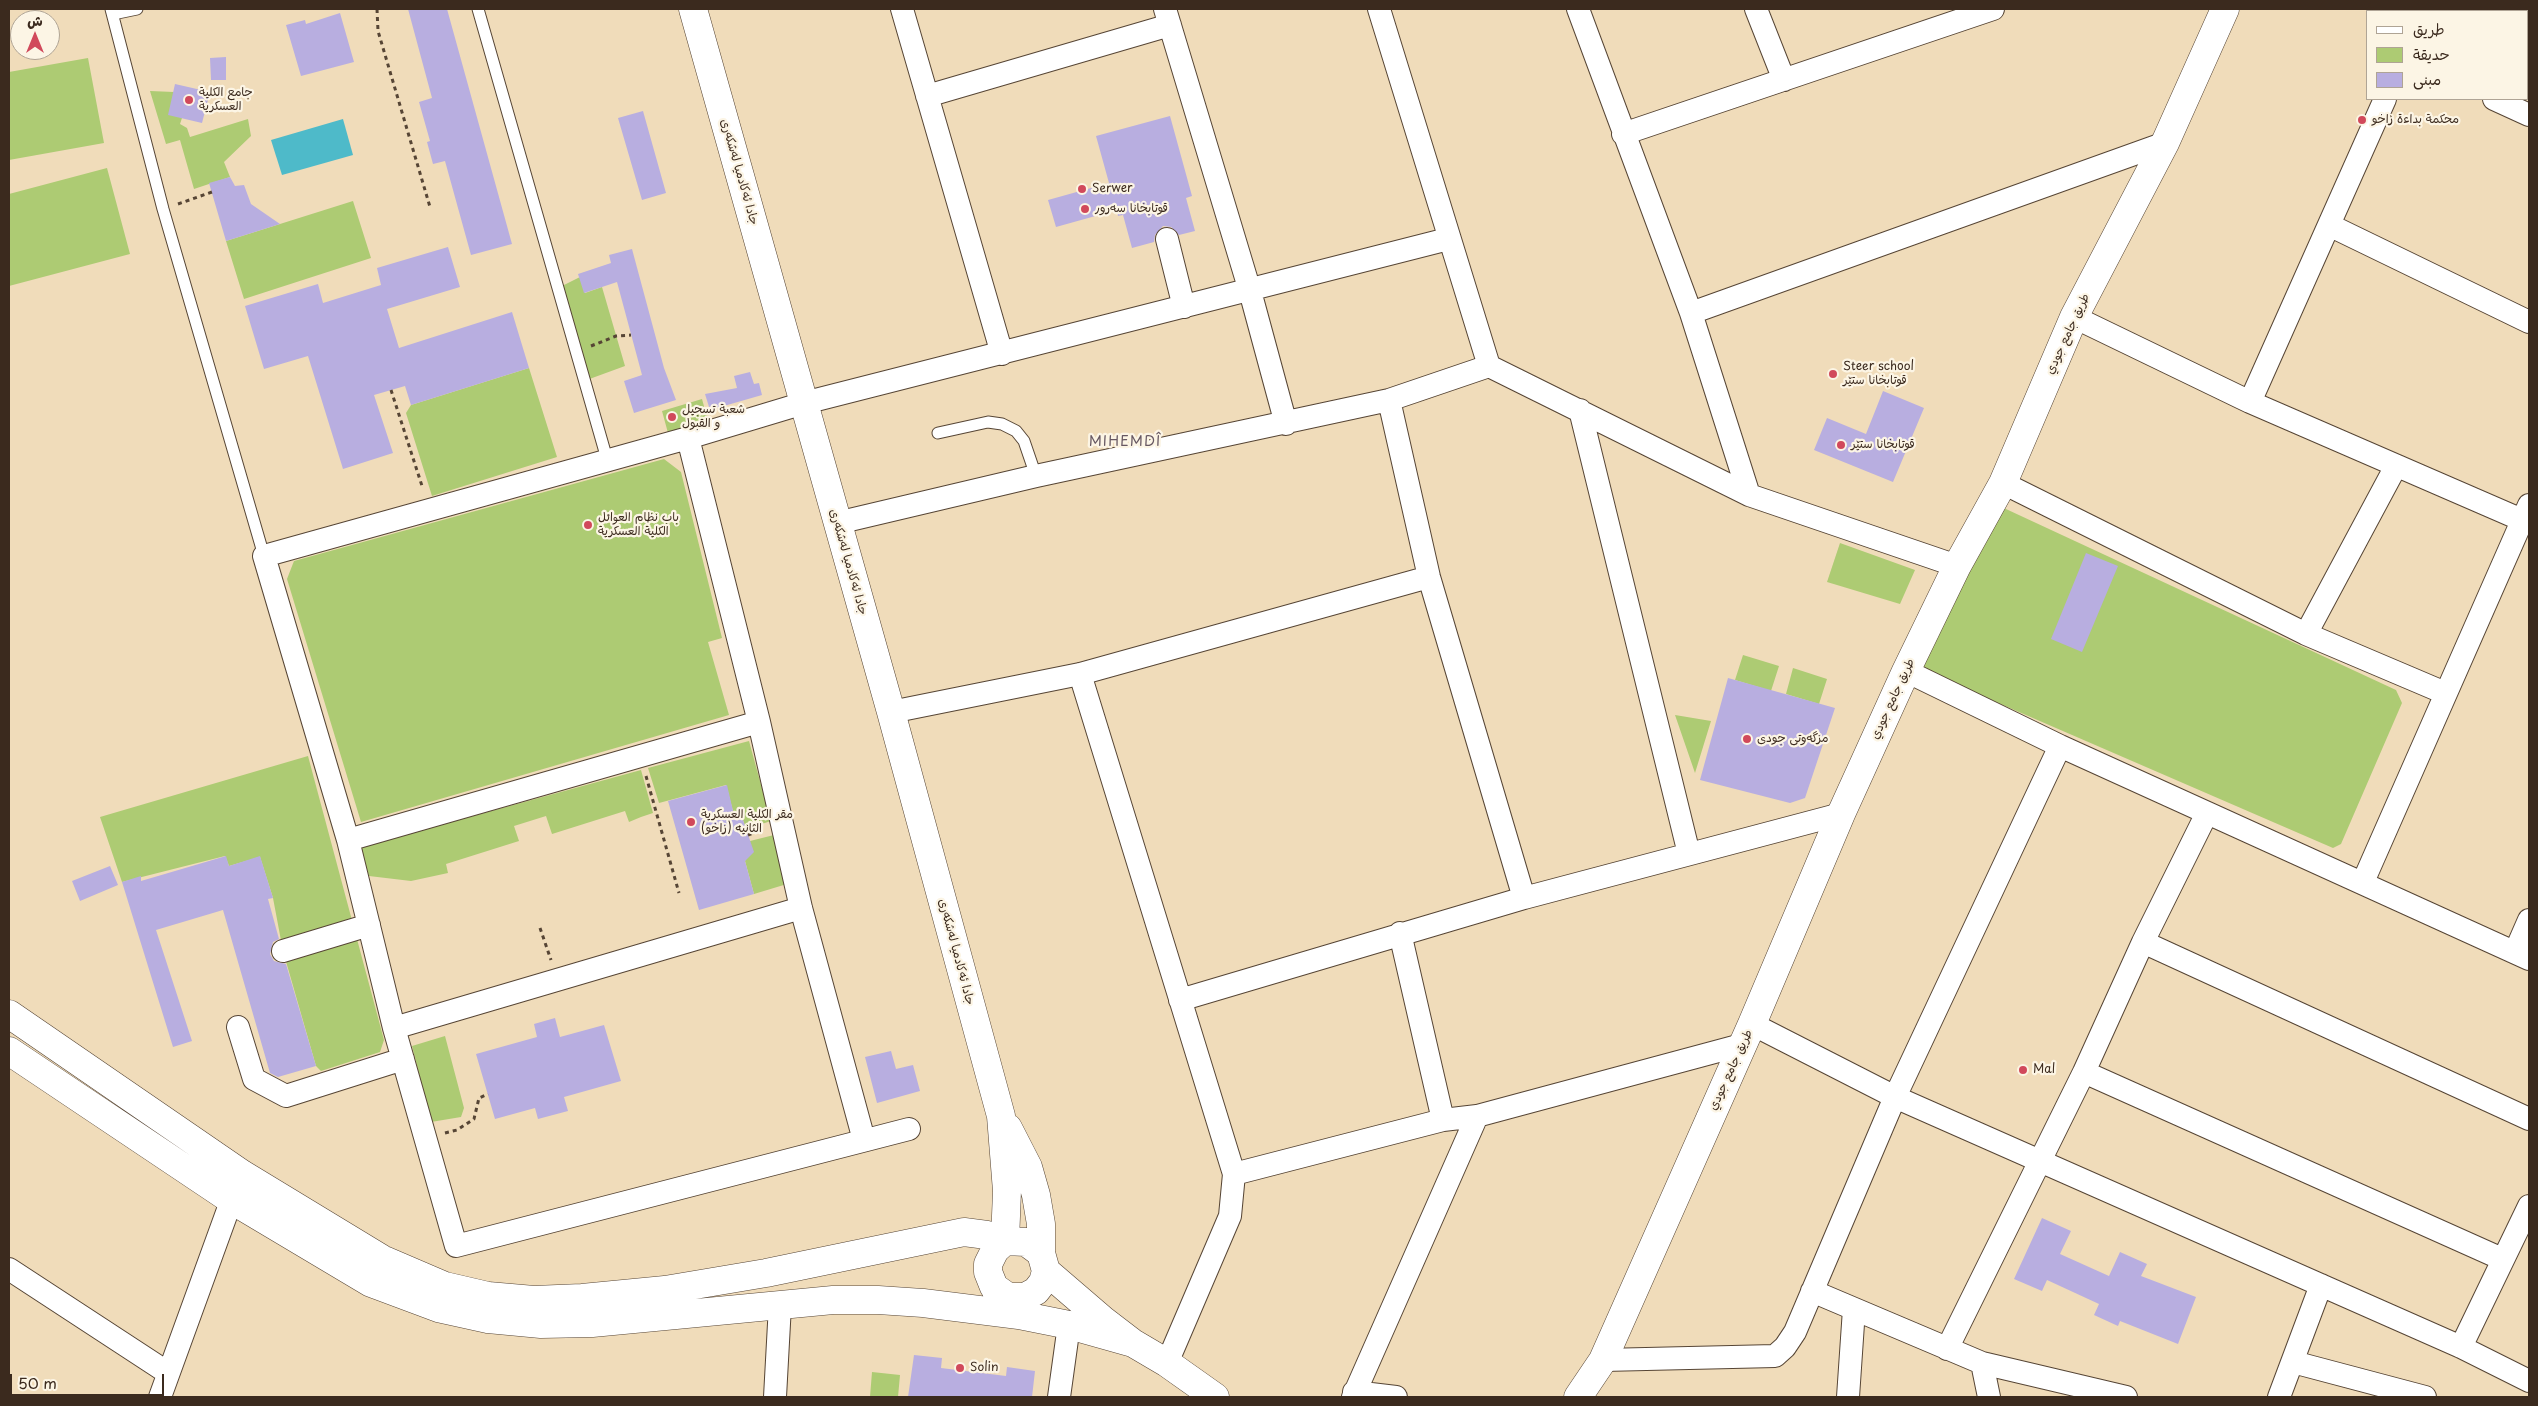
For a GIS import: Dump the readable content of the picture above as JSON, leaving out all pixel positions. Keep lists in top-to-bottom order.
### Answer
{
  "streets": {
    "main road": ["جادا ئه‌كادميا له‌شكه‌رى", "طريق جامع جودي"]
  },
  "districts": ["MIHEMDÎ"],
  "places": [
    "جامع الكلية العسكرية",
    "محكمة بداءة زاخو",
    "Serwer",
    "قوتابخانا سه‌رور",
    "Steer school قوتابخانا ستێر",
    "شعبة تسجيل و القبول",
    "قوتابخانا ستێر",
    "باب نظام العوائل الكلية العسكرية",
    "مزگەوتی جودی",
    "مقر الكلية العسكرية الثانيه (زاخو)",
    "Mal",
    "Solin"
  ],
  "legend": ["طريق", "حديقة", "مبنى"],
  "scale_bar": "50 m",
  "north": "top"
}
